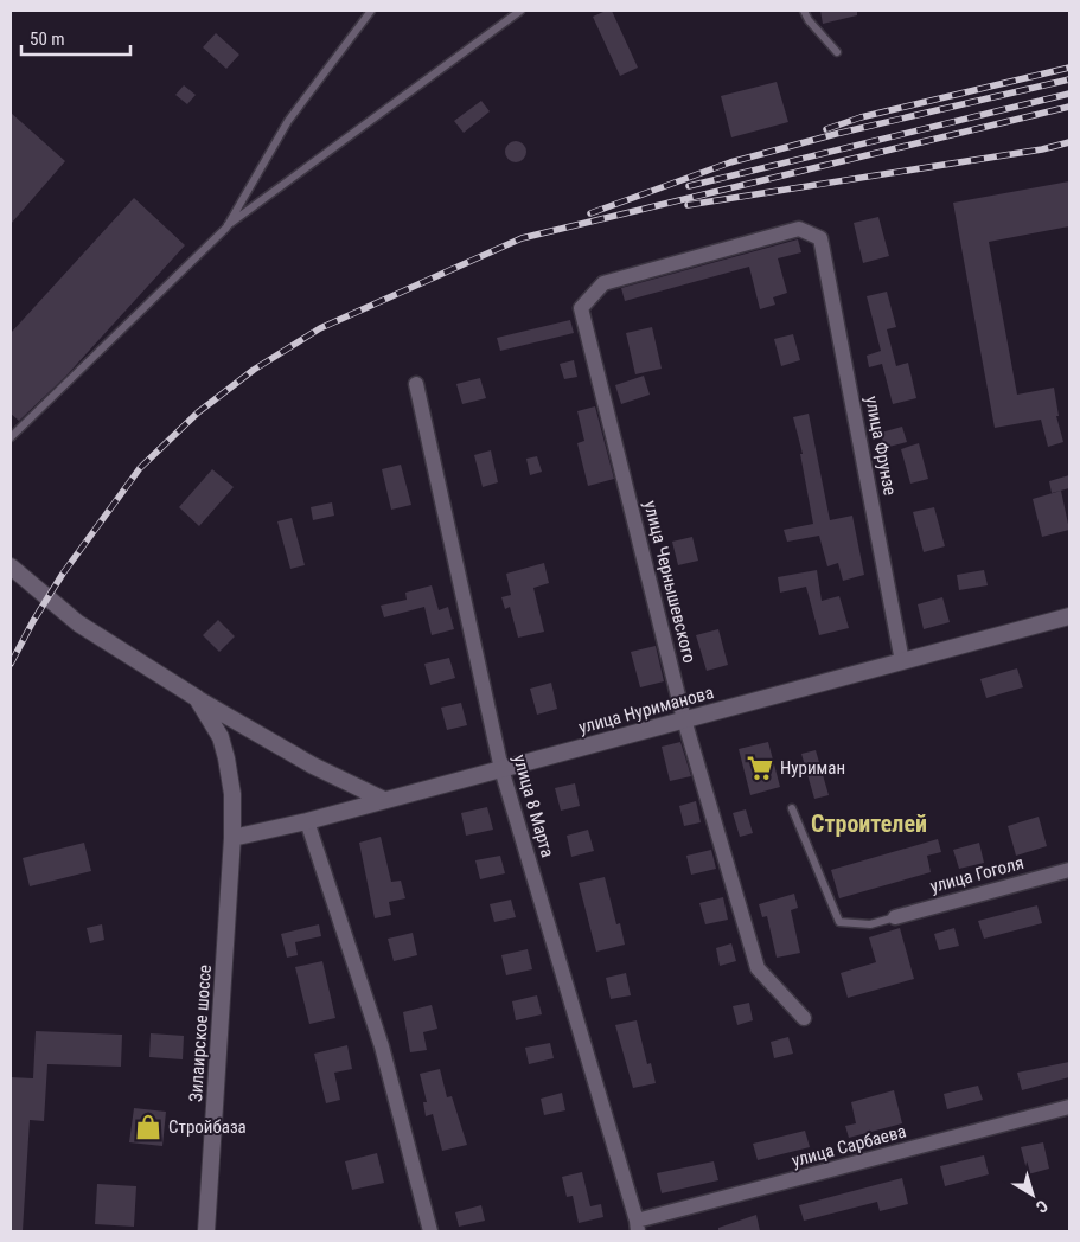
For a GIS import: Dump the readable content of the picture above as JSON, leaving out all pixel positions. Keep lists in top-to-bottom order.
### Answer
{
  "streets": {
    "main road": ["улица Нуриманова", "Зилаирское шоссе"],
    "street": [
      "улица Фрунзе",
      "улица Чернышевского",
      "улица 8 Марта",
      "улица Гоголя",
      "улица Сарбаева"
    ]
  },
  "crossings": [
    ["улица Фрунзе", "улица Чернышевского"],
    ["улица Фрунзе", "улица Нуриманова"],
    ["улица Чернышевского", "улица Нуриманова"],
    ["улица Нуриманова", "улица 8 Марта"],
    ["улица Нуриманова", "Зилаирское шоссе"],
    ["улица 8 Марта", "улица Сарбаева"]
  ],
  "districts": ["Строителей"],
  "places": {
    "supermarket": ["Нуриман"],
    "shop": ["Стройбаза"]
  },
  "scale_bar": "50 m",
  "north": "bottom right"
}
